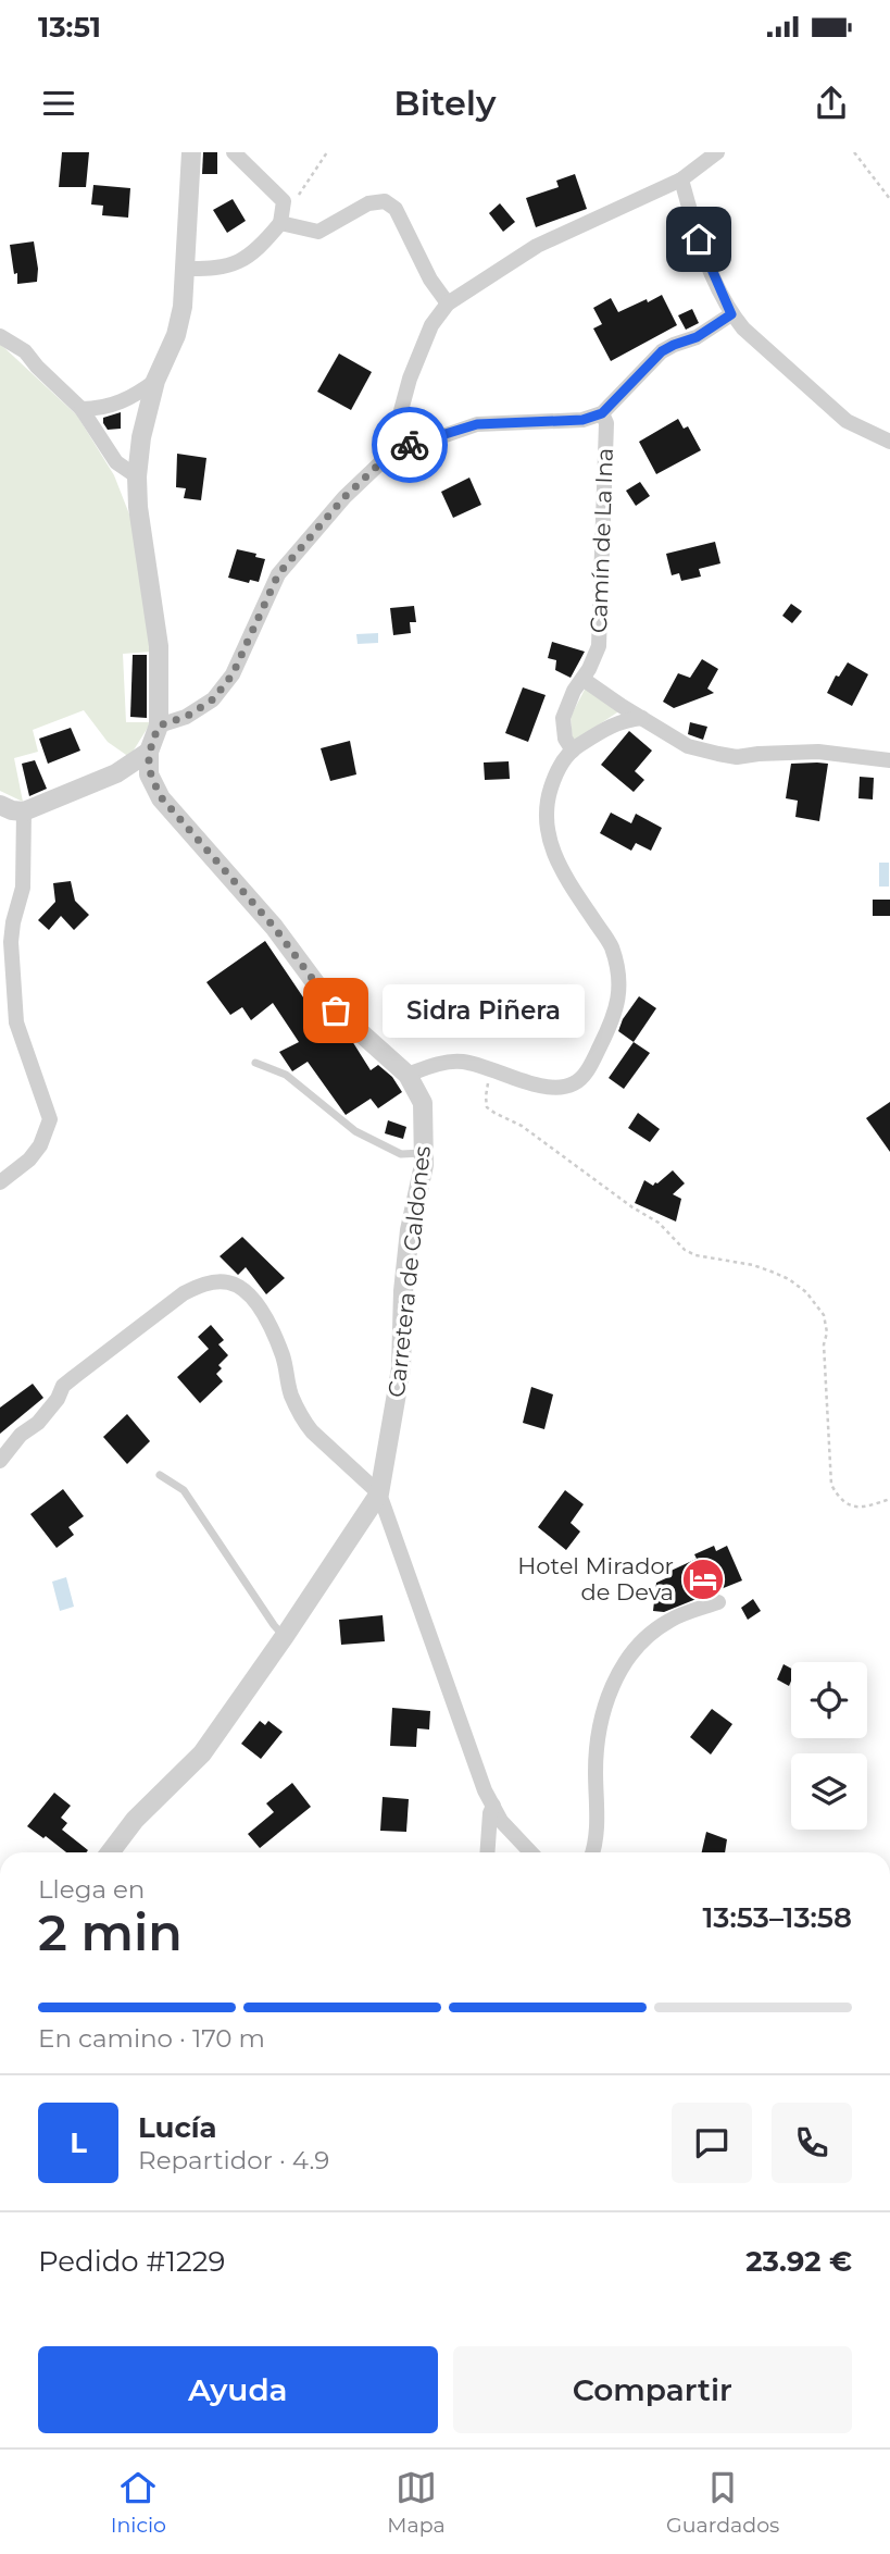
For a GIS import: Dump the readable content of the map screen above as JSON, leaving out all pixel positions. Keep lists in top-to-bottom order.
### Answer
{
  "streets": {
    "street": ["Camín de La Ina", "Carretera de Caldones"]
  },
  "places": {
    "other": ["Sidra Piñera"],
    "hotel": ["Hotel Mirador de Deva"]
  },
  "page": {
    "status": "13:51",
    "header": "Bitely",
    "bubble": "Sidra Piñera",
    "heading": ["2 min", "Llega en", "13:53–13:58"],
    "panel": [
      "Lucía",
      "Repartidor · 4.9",
      "Pedido #1229",
      "23.92 €"
    ],
    "bar": "En camino · 170 m",
    "round": "L",
    "buttons": ["Ayuda", "Compartir"],
    "tabs": ["Inicio", "Mapa", "Guardados"]
  }
}
